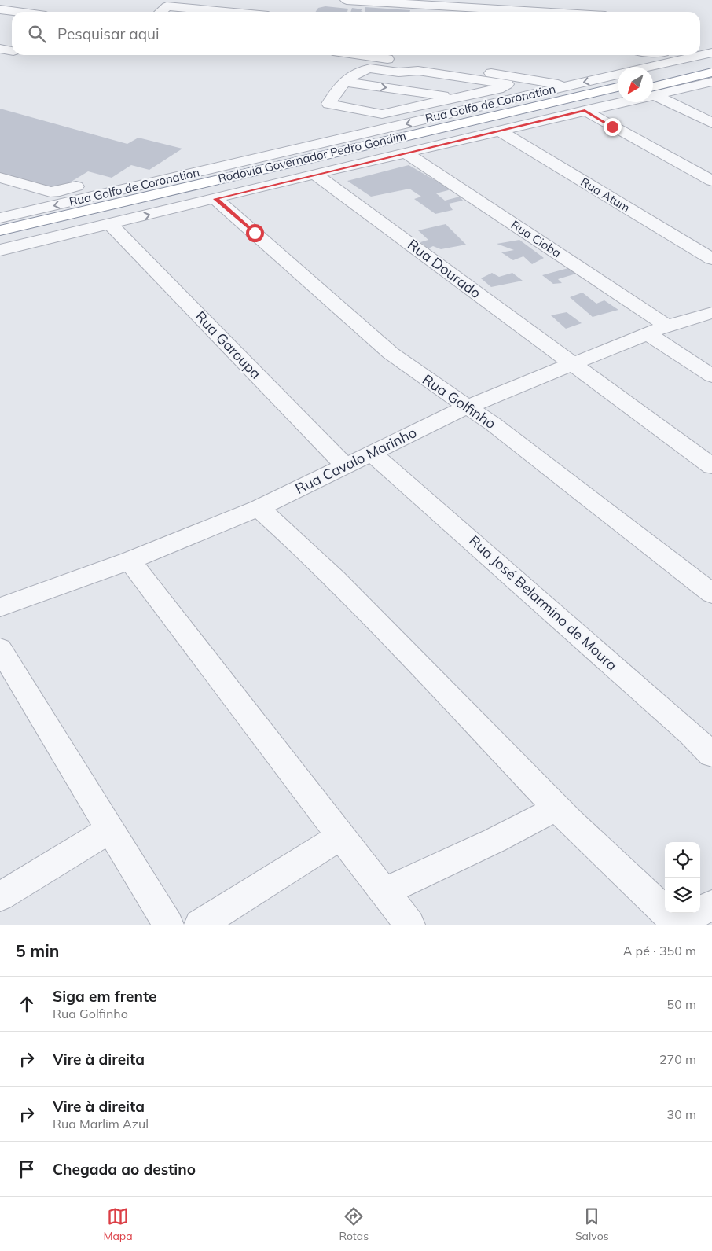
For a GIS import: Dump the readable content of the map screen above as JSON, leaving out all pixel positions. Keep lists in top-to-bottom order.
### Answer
{
  "streets": {
    "highway": ["Rodovia Governador Pedro Gondim"],
    "street": [
      "Rua Golfo de Coronation",
      "Rua Atum",
      "Rua Cioba",
      "Rua Dourado",
      "Rua Garoupa",
      "Rua Golfinho",
      "Rua Cavalo Marinho",
      "Rua José Belarmino de Moura"
    ]
  },
  "crossings": [
    ["Rua Golfo de Coronation", "Rodovia Governador Pedro Gondim"],
    ["Rua Cioba", "Rua Cavalo Marinho"],
    ["Rua Dourado", "Rua Cavalo Marinho"],
    ["Rua Garoupa", "Rua Cavalo Marinho"],
    ["Rua Golfinho", "Rua Cavalo Marinho"],
    ["Rua Cavalo Marinho", "Rua José Belarmino de Moura"]
  ],
  "north": "bottom left",
  "page": {
    "search": "Pesquisar aqui",
    "heading": ["5 min", "A pé · 350 m"],
    "list": [
      ["Siga em frente", "Rua Golfinho", "50 m"],
      ["Vire à direita", "270 m"],
      ["Vire à direita", "Rua Marlim Azul", "30 m"],
      "Chegada ao destino"
    ],
    "nav": ["Mapa", "Rotas", "Salvos"]
  }
}
